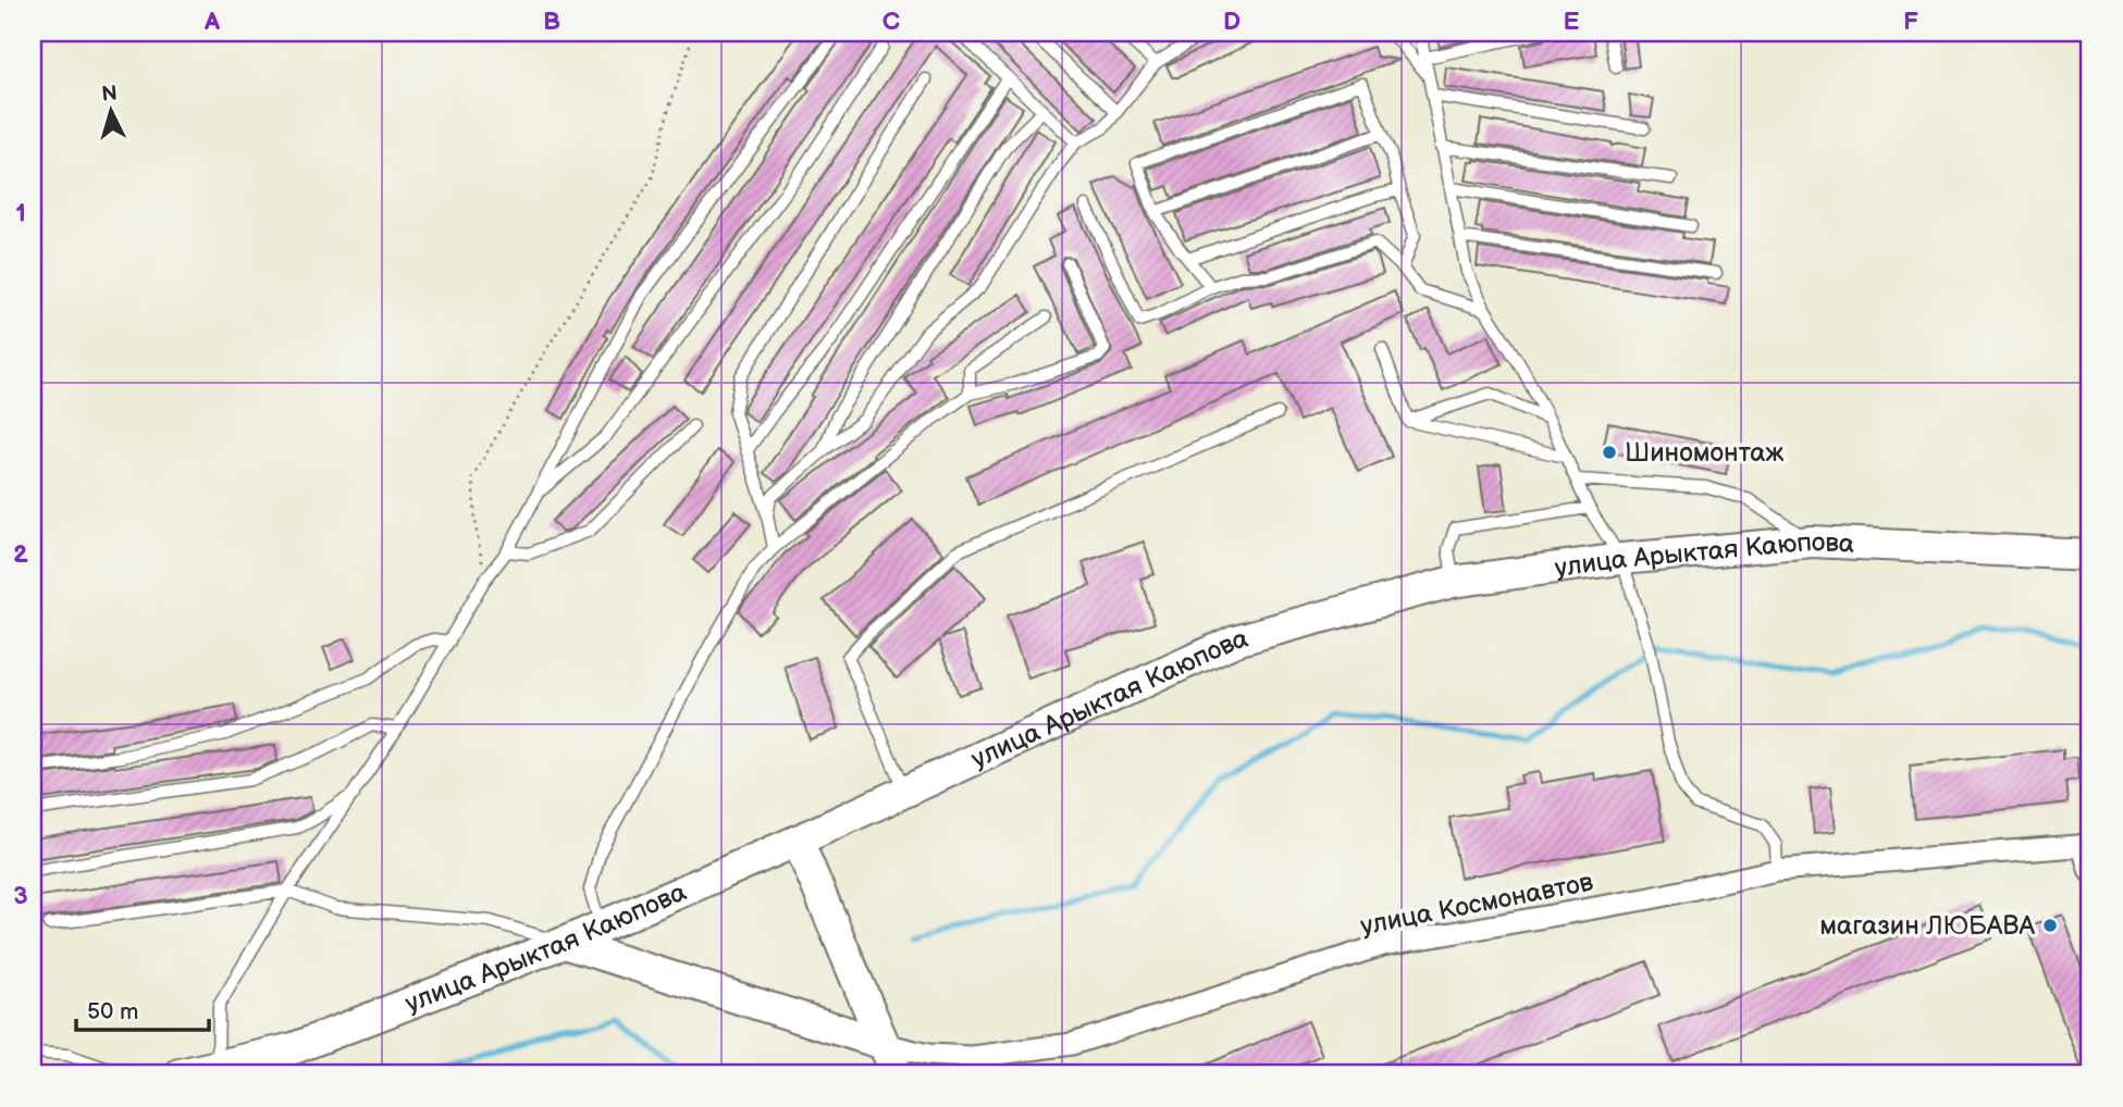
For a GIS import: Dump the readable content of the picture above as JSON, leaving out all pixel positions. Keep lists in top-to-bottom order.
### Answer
{
  "streets": {
    "street": ["улица Арыктая Каюпова", "улица Космонавтов"]
  },
  "places": ["Шиномонтаж", "магазин ЛЮБАВА"],
  "scale_bar": "50 m",
  "north": "top",
  "grid": {
    "columns": [
      "A",
      "B",
      "C",
      "D",
      "E",
      "F"
    ],
    "rows": ["1", "2", "3"]
  }
}
